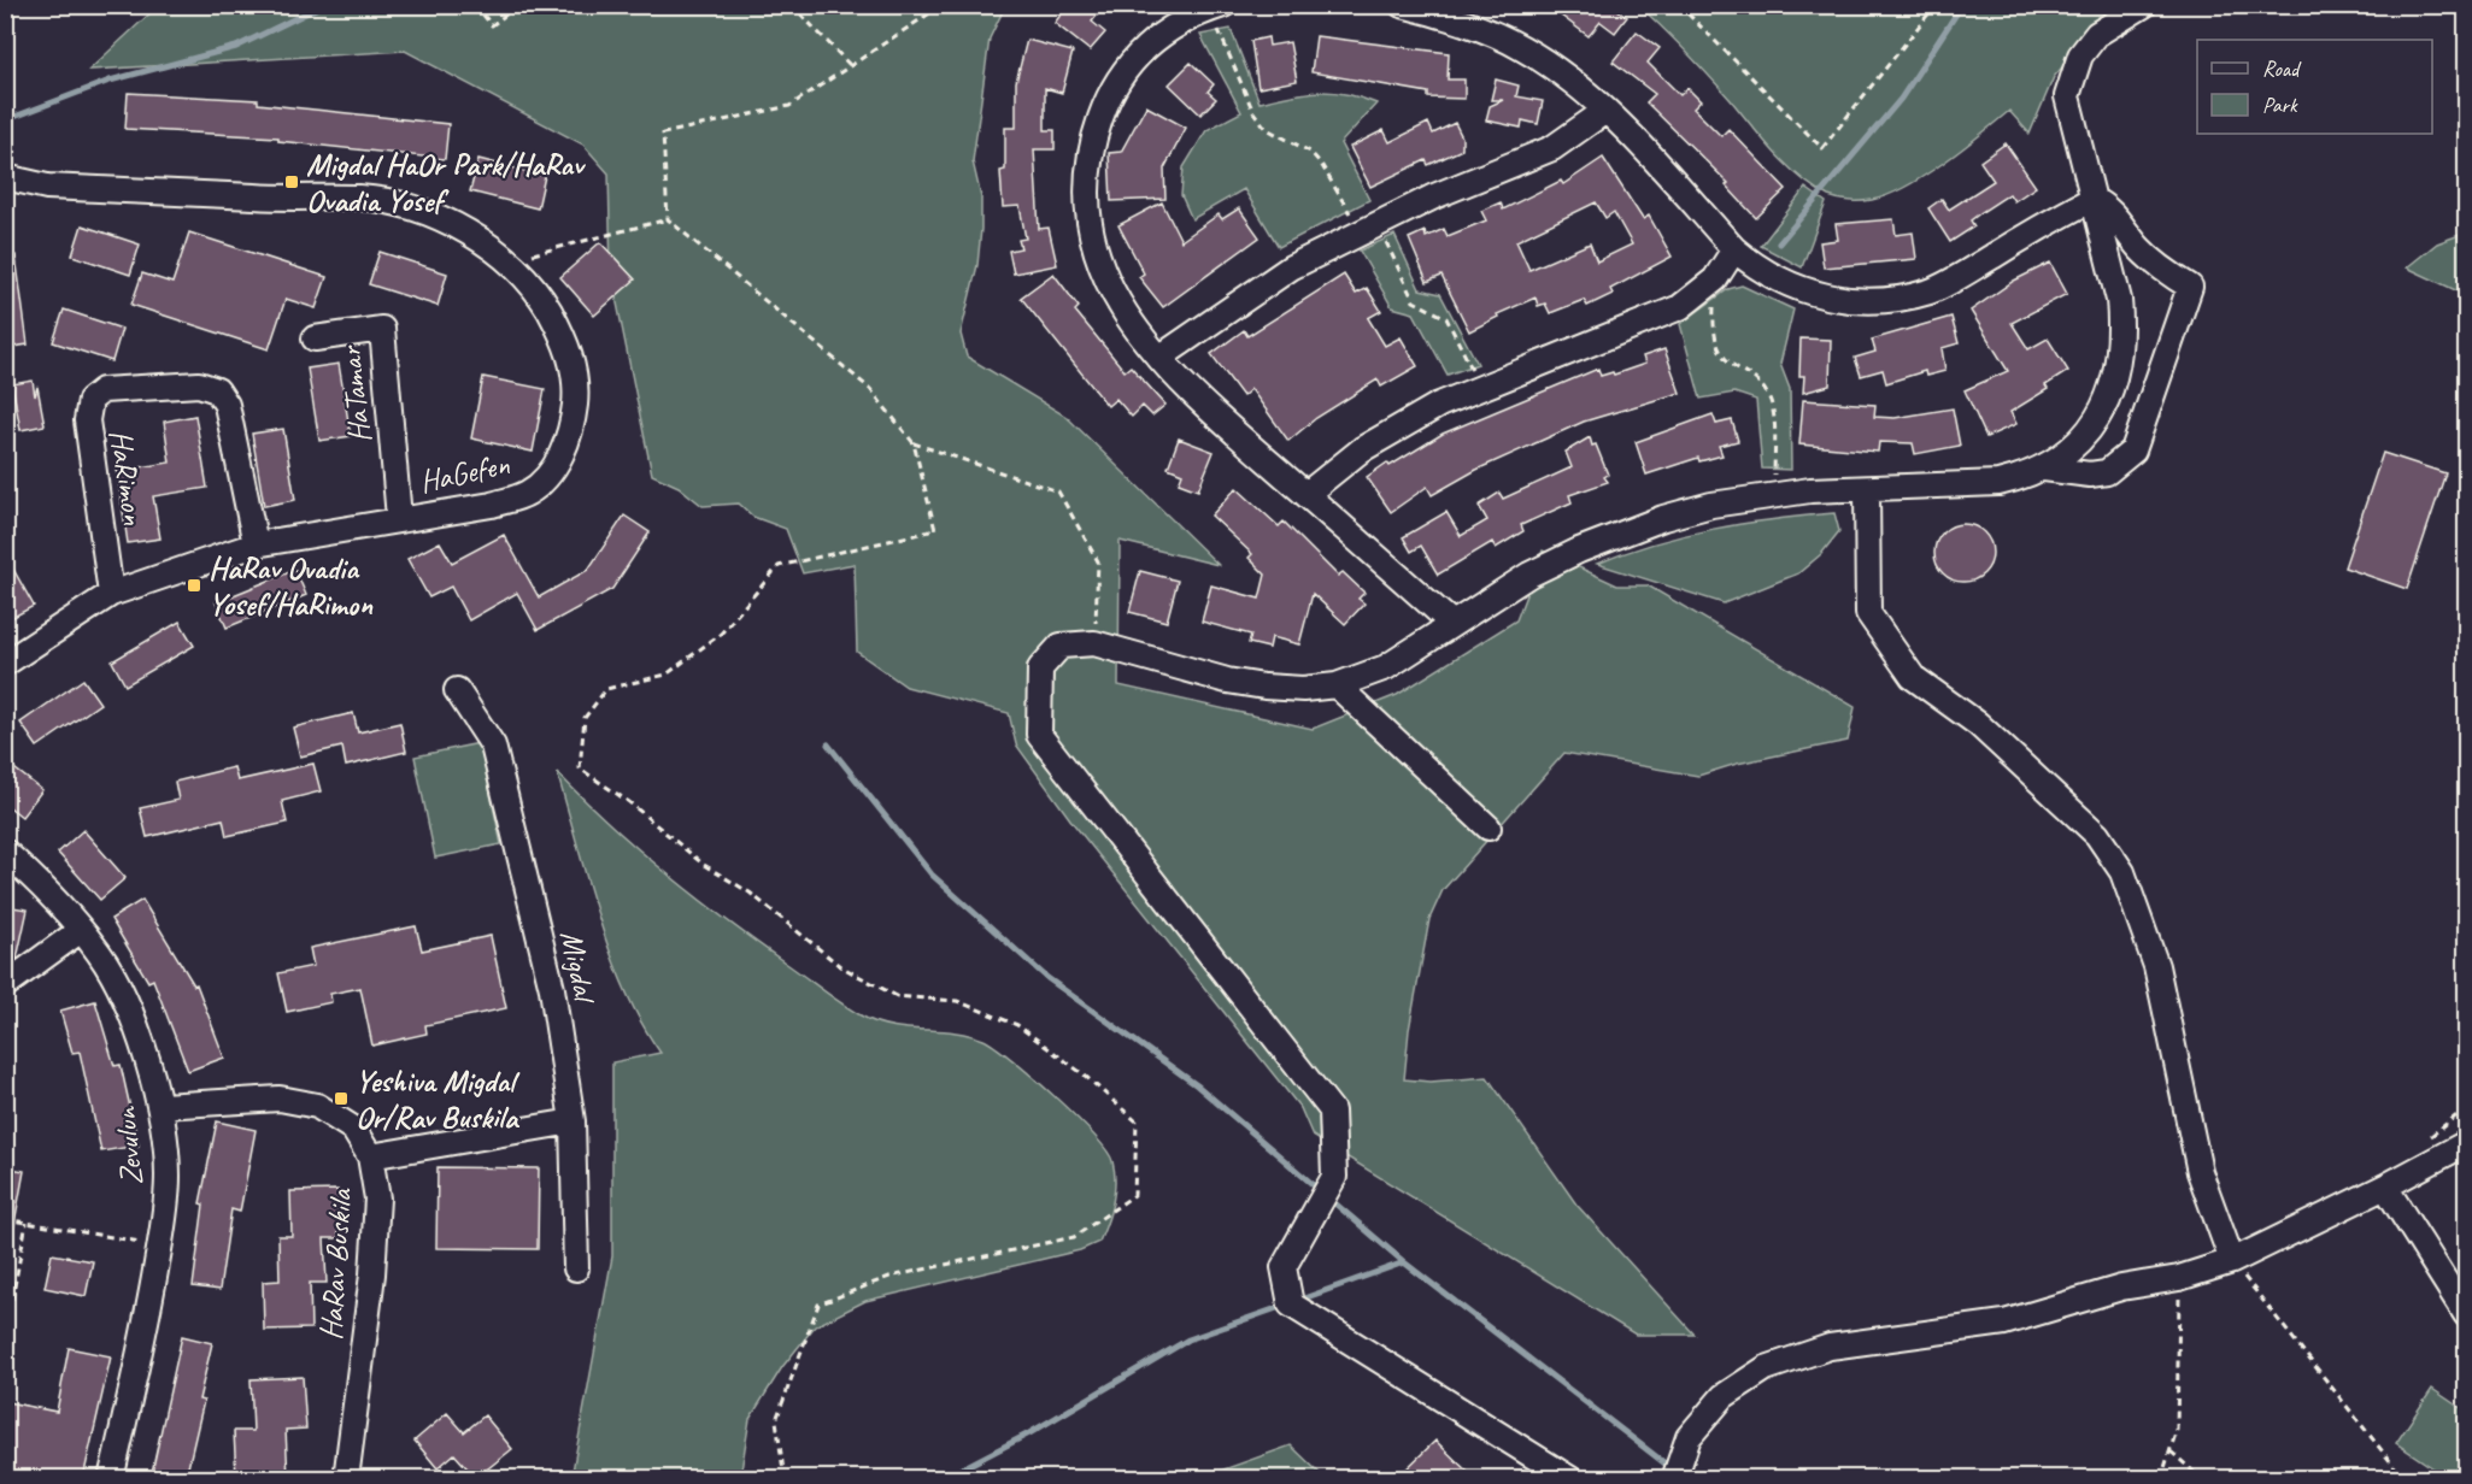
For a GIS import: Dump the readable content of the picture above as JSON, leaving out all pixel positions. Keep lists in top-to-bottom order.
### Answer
{
  "streets": {
    "street": [
      "HaTamar",
      "HaGefen",
      "HaRimon",
      "Migdal",
      "Zevulun",
      "HaRav Buskila"
    ]
  },
  "crossings": [
    ["HaTamar", "HaGefen"],
    ["HaGefen", "HaRimon"],
    ["Zevulun", "HaRav Buskila"]
  ],
  "places": {
    "transit": ["Migdal HaOr Park/HaRav Ovadia Yosef", "HaRav Ovadia Yosef/HaRimon", "Yeshiva Migdal Or/Rav Buskila"]
  },
  "legend": ["Road", "Park"]
}
